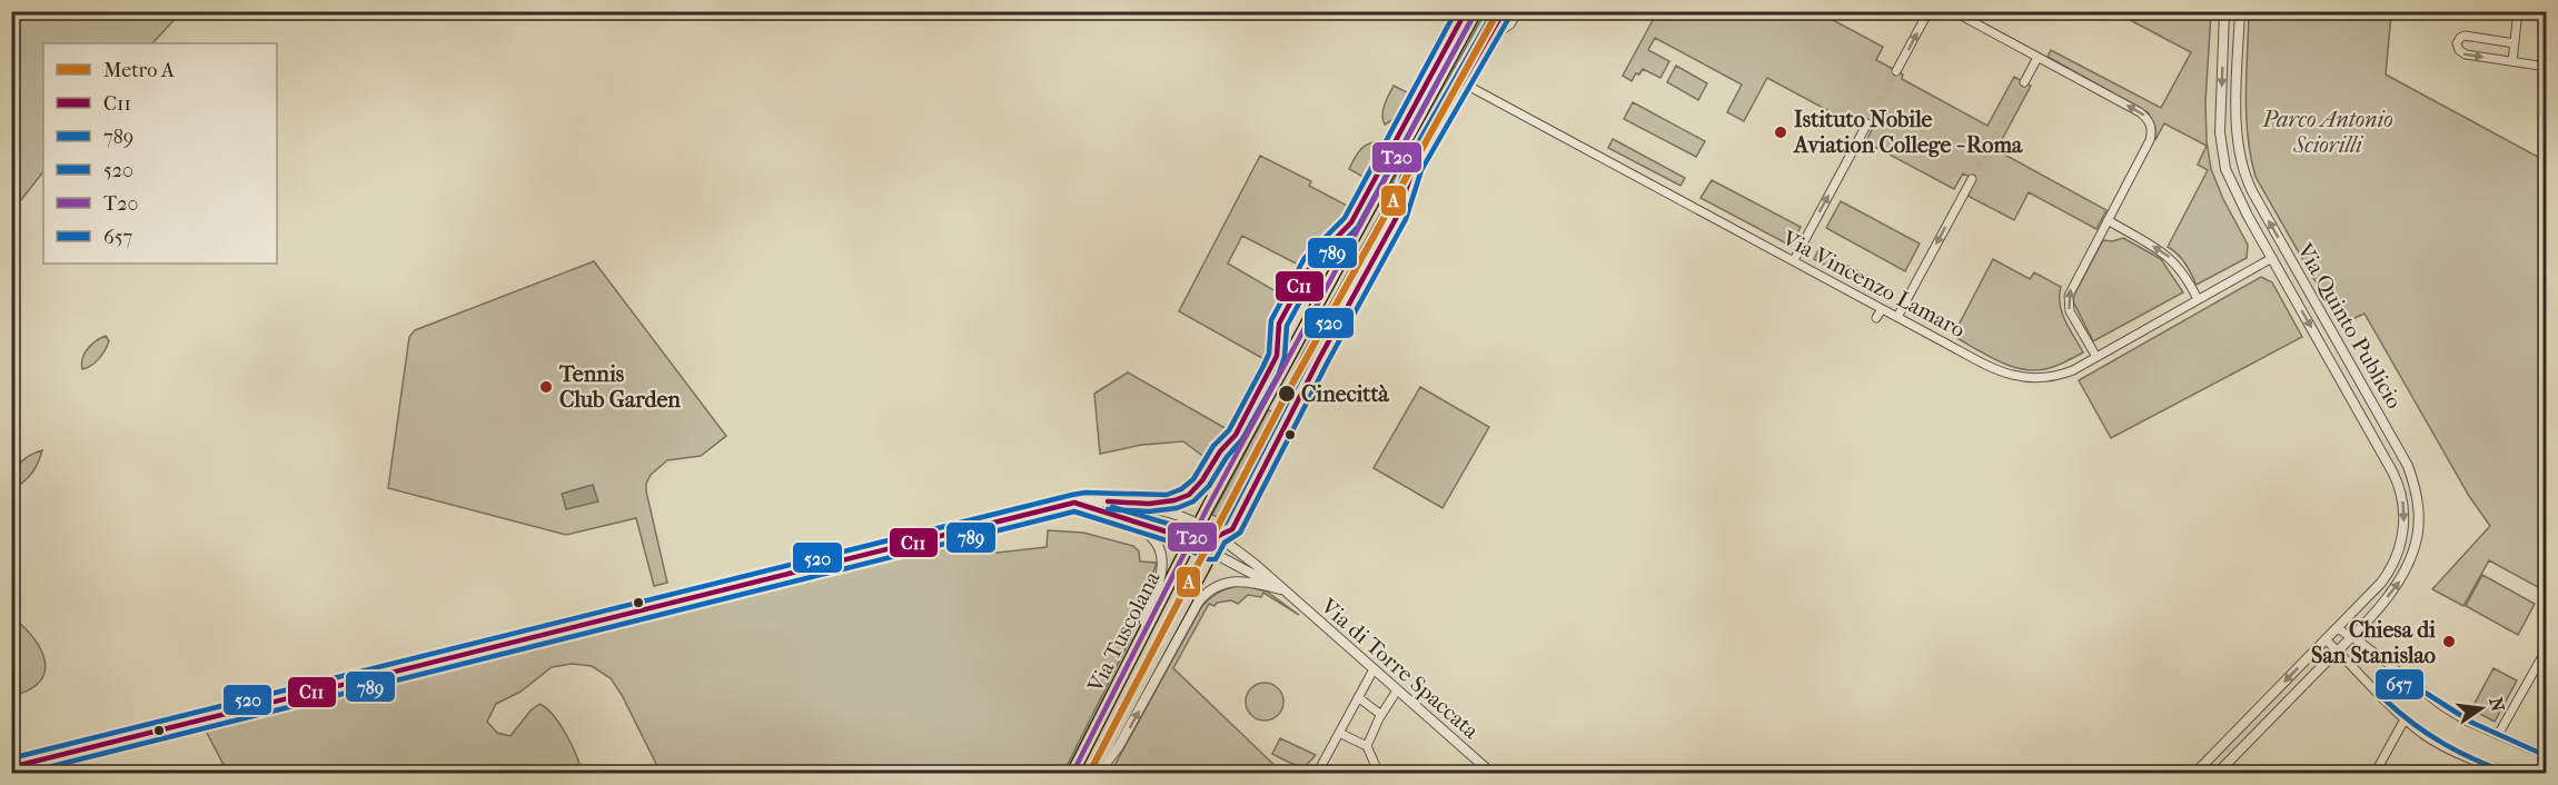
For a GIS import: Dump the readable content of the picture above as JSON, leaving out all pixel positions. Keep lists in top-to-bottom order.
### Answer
{
  "streets": {
    "main road": ["Via Tuscolana"],
    "street": ["Via Vincenzo Lamaro", "Via Quinto Publicio", "Via di Torre Spaccata"]
  },
  "crossings": [
    ["Via Vincenzo Lamaro", "Via Quinto Publicio"],
    ["Via Vincenzo Lamaro", "Via Tuscolana"],
    ["Via Tuscolana", "Via di Torre Spaccata"]
  ],
  "parks": ["Parco Antonio Sciorilli"],
  "places": [
    "Istituto Nobile Aviation College - Roma",
    "Tennis Club Garden",
    "Cinecittà",
    "Chiesa di San Stanislao"
  ],
  "lines": [
    "metro line A",
    "transit line C11",
    "transit line 520",
    "transit line T20",
    "transit line 789",
    "transit line 657"
  ],
  "legend": [
    "Metro A",
    "C11",
    "789",
    "520",
    "T20",
    "657"
  ],
  "north": "right"
}
